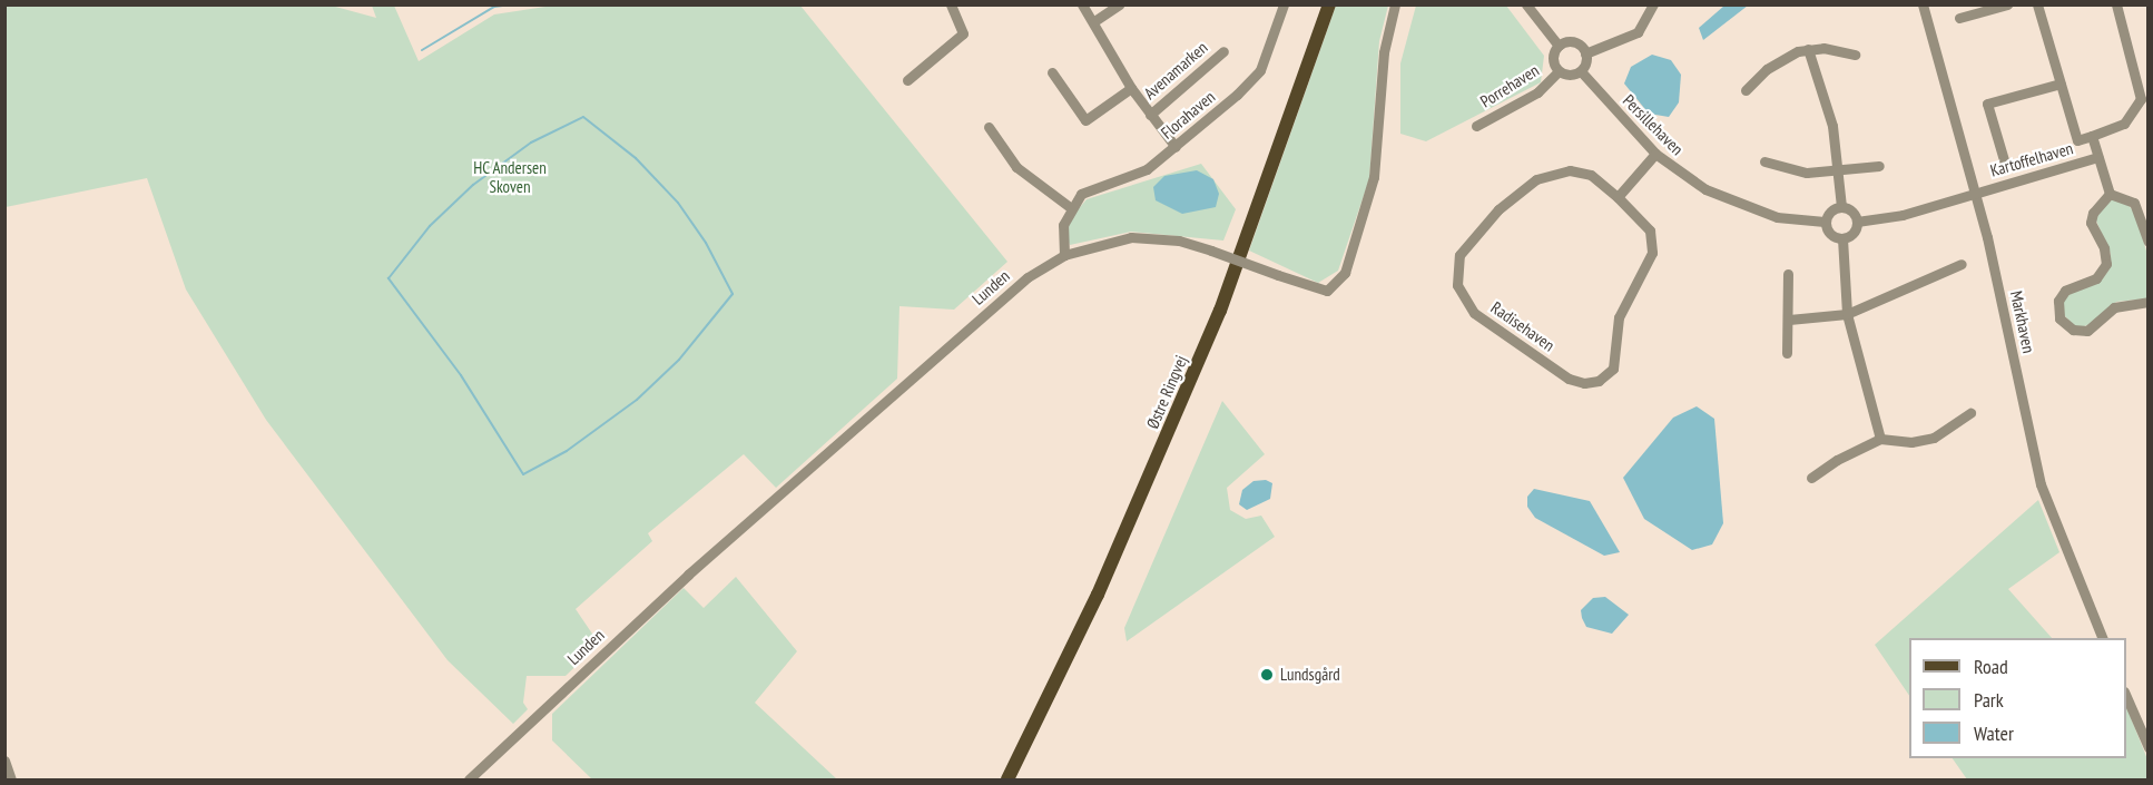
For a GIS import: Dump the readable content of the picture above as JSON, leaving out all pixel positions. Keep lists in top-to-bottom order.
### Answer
{
  "streets": {
    "main road": ["Østre Ringvej"],
    "street": [
      "Avenamarken",
      "Porrehaven",
      "Florahaven",
      "Persillehaven",
      "Kartoffelhaven",
      "Lunden",
      "Markhaven",
      "Radisehaven"
    ]
  },
  "crossings": [
    ["Avenamarken", "Florahaven"],
    ["Porrehaven", "Persillehaven"],
    ["Kartoffelhaven", "Markhaven"]
  ],
  "parks": ["HC Andersen Skoven"],
  "places": ["Lundsgård"],
  "legend": ["Road", "Park", "Water"]
}
